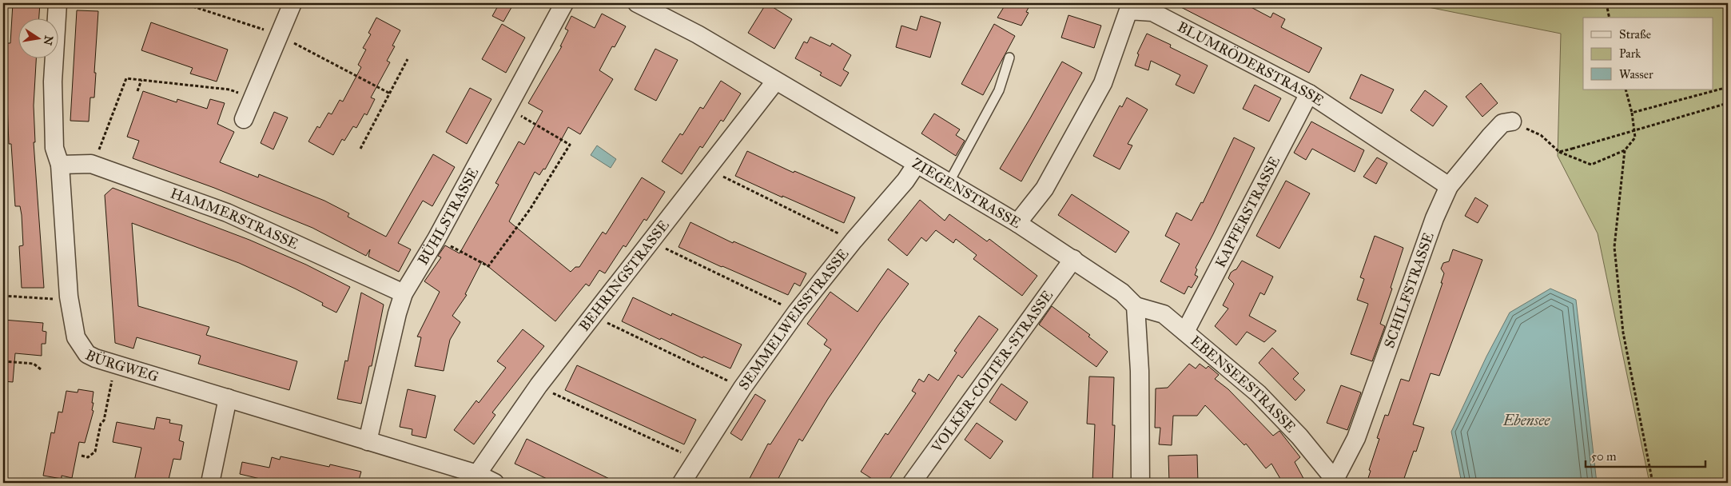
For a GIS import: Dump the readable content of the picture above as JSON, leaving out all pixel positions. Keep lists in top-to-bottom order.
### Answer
{
  "streets": {
    "street": [
      "BLUMRÖDERSTRASSE",
      "ZIEGENSTRASSE",
      "KAPFERSTRASSE",
      "BÜHLSTRASSE",
      "HAMMERSTRASSE",
      "BEHRINGSTRASSE",
      "SCHILFSTRASSE",
      "SEMMELWEISSTRASSE",
      "BÜRGWEG",
      "VOLKER-COITER-STRASSE",
      "EBENSEESTRASSE"
    ]
  },
  "crossings": [
    ["BLUMRÖDERSTRASSE", "ZIEGENSTRASSE"],
    ["BLUMRÖDERSTRASSE", "KAPFERSTRASSE"],
    ["BLUMRÖDERSTRASSE", "SCHILFSTRASSE"],
    ["ZIEGENSTRASSE", "BEHRINGSTRASSE"],
    ["ZIEGENSTRASSE", "SEMMELWEISSTRASSE"],
    ["ZIEGENSTRASSE", "VOLKER-COITER-STRASSE"],
    ["ZIEGENSTRASSE", "EBENSEESTRASSE"],
    ["KAPFERSTRASSE", "EBENSEESTRASSE"],
    ["BÜHLSTRASSE", "HAMMERSTRASSE"],
    ["BÜHLSTRASSE", "BÜRGWEG"],
    ["HAMMERSTRASSE", "BÜRGWEG"],
    ["BEHRINGSTRASSE", "BÜRGWEG"],
    ["SCHILFSTRASSE", "EBENSEESTRASSE"]
  ],
  "water": ["Ebensee"],
  "legend": ["Straße", "Park", "Wasser"],
  "scale_bar": "50 m",
  "north": "right"
}
